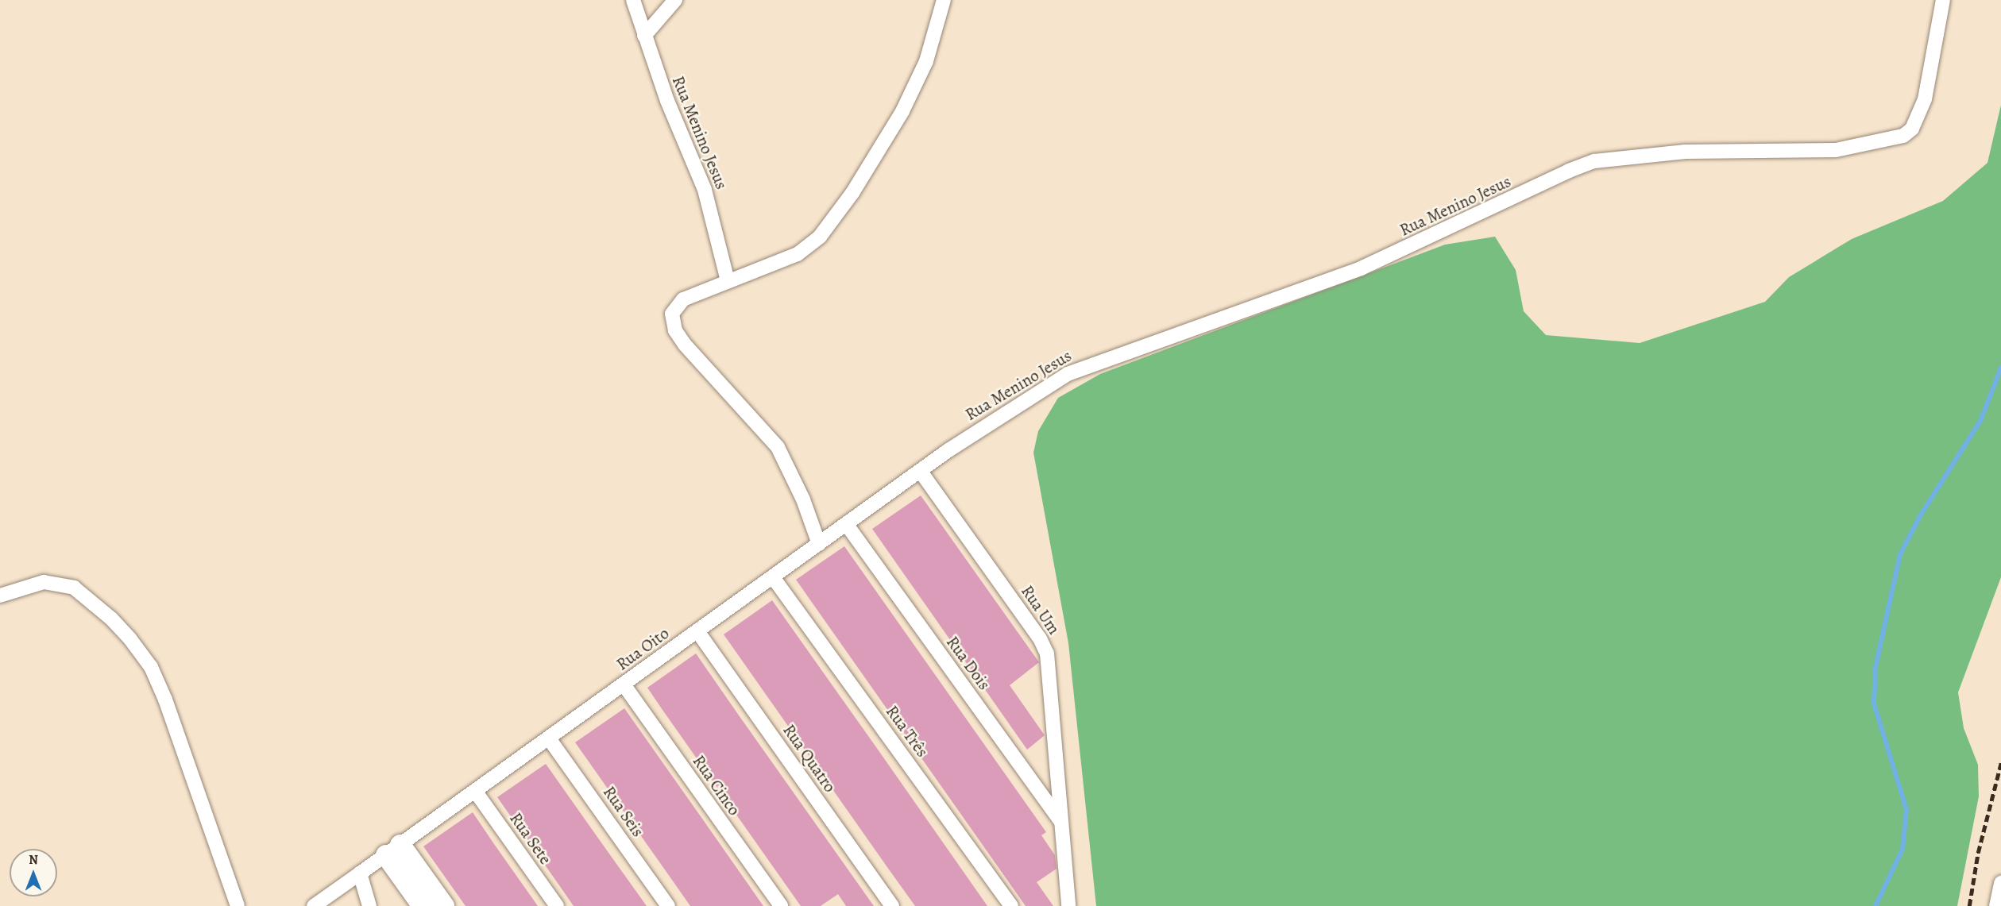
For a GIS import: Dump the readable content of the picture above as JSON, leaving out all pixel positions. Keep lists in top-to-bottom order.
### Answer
{
  "streets": {
    "street": [
      "Rua Menino Jesus",
      "Rua Um",
      "Rua Oito",
      "Rua Dois",
      "Rua Três",
      "Rua Quatro",
      "Rua Cinco",
      "Rua Seis",
      "Rua Sete"
    ]
  },
  "crossings": [
    ["Rua Menino Jesus", "Rua Um"],
    ["Rua Menino Jesus", "Rua Oito"],
    ["Rua Um", "Rua Oito"],
    ["Rua Um", "Rua Dois"],
    ["Rua Oito", "Rua Dois"],
    ["Rua Oito", "Rua Três"],
    ["Rua Oito", "Rua Quatro"],
    ["Rua Oito", "Rua Cinco"],
    ["Rua Oito", "Rua Seis"],
    ["Rua Oito", "Rua Sete"]
  ],
  "north": "top"
}
